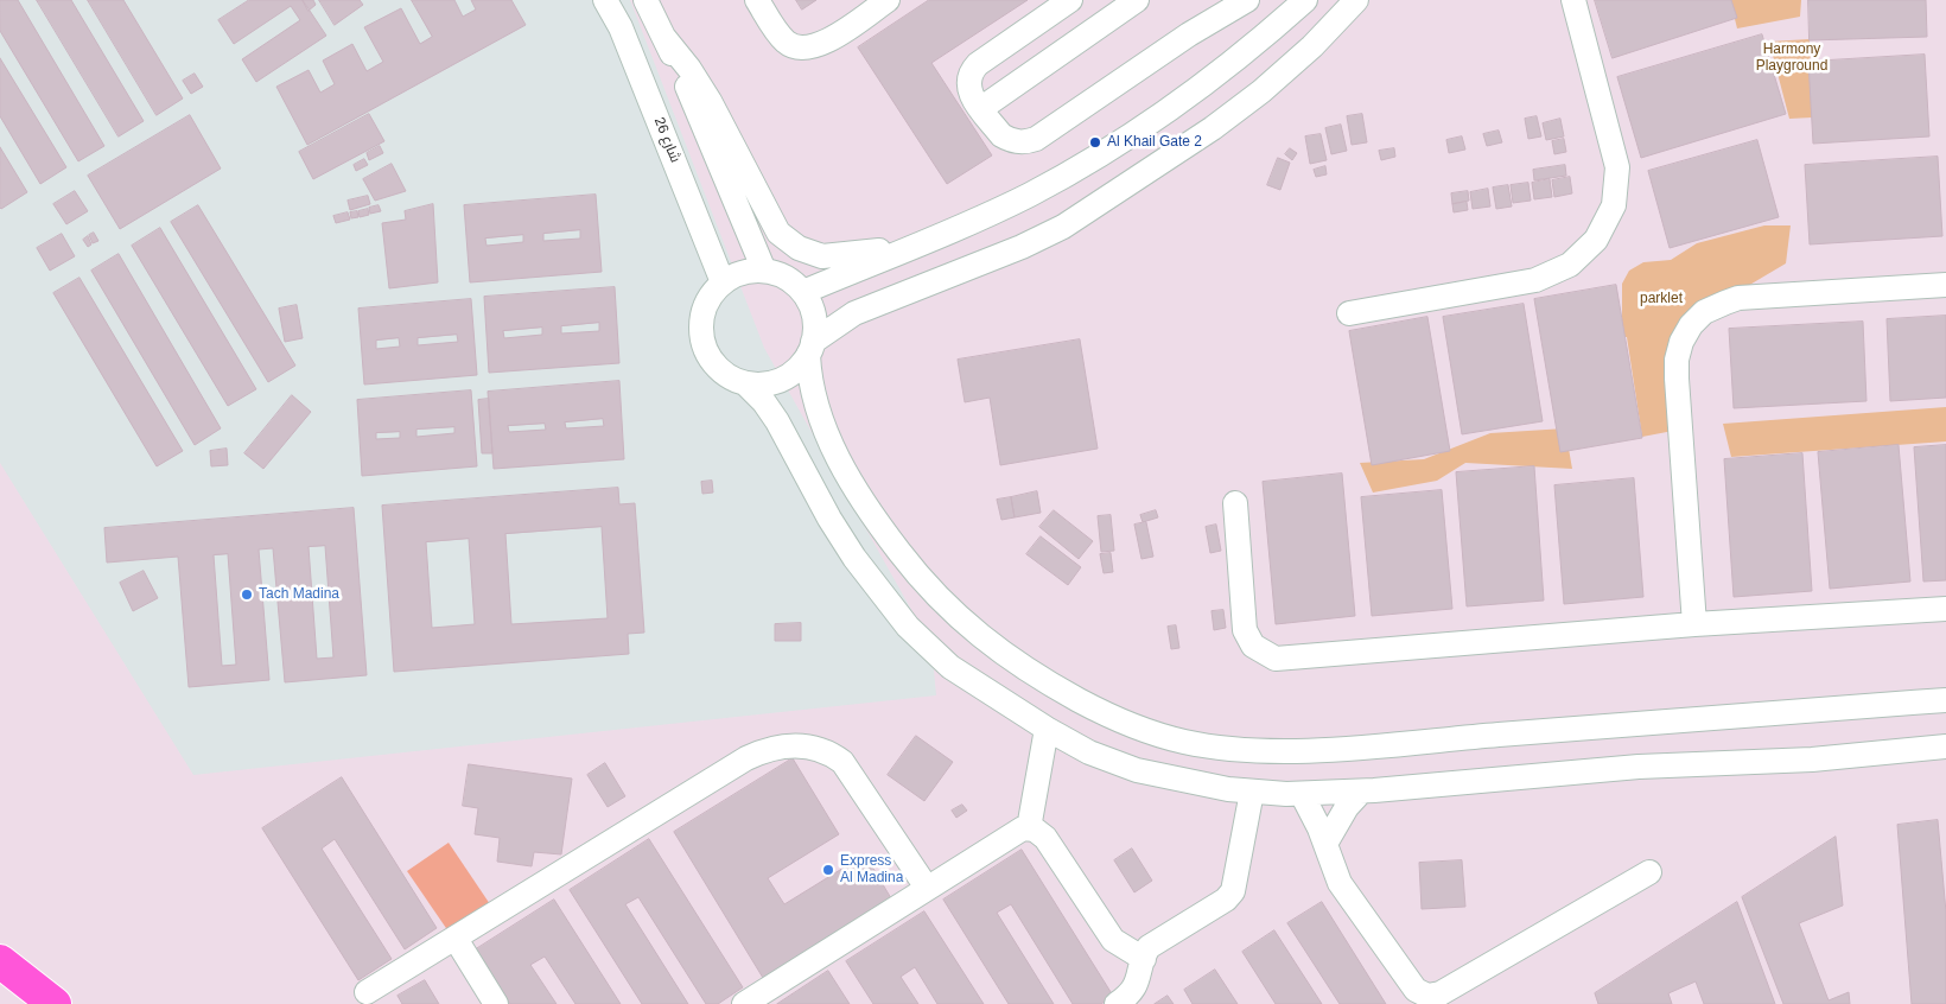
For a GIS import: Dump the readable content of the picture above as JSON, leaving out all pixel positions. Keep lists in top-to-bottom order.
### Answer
{
  "streets": {
    "street": ["شارع 26"]
  },
  "parks": ["Harmony Playground", "parklet"],
  "places": ["Al Khail Gate 2", "Tach Madina", "Express Al Madina"]
}
